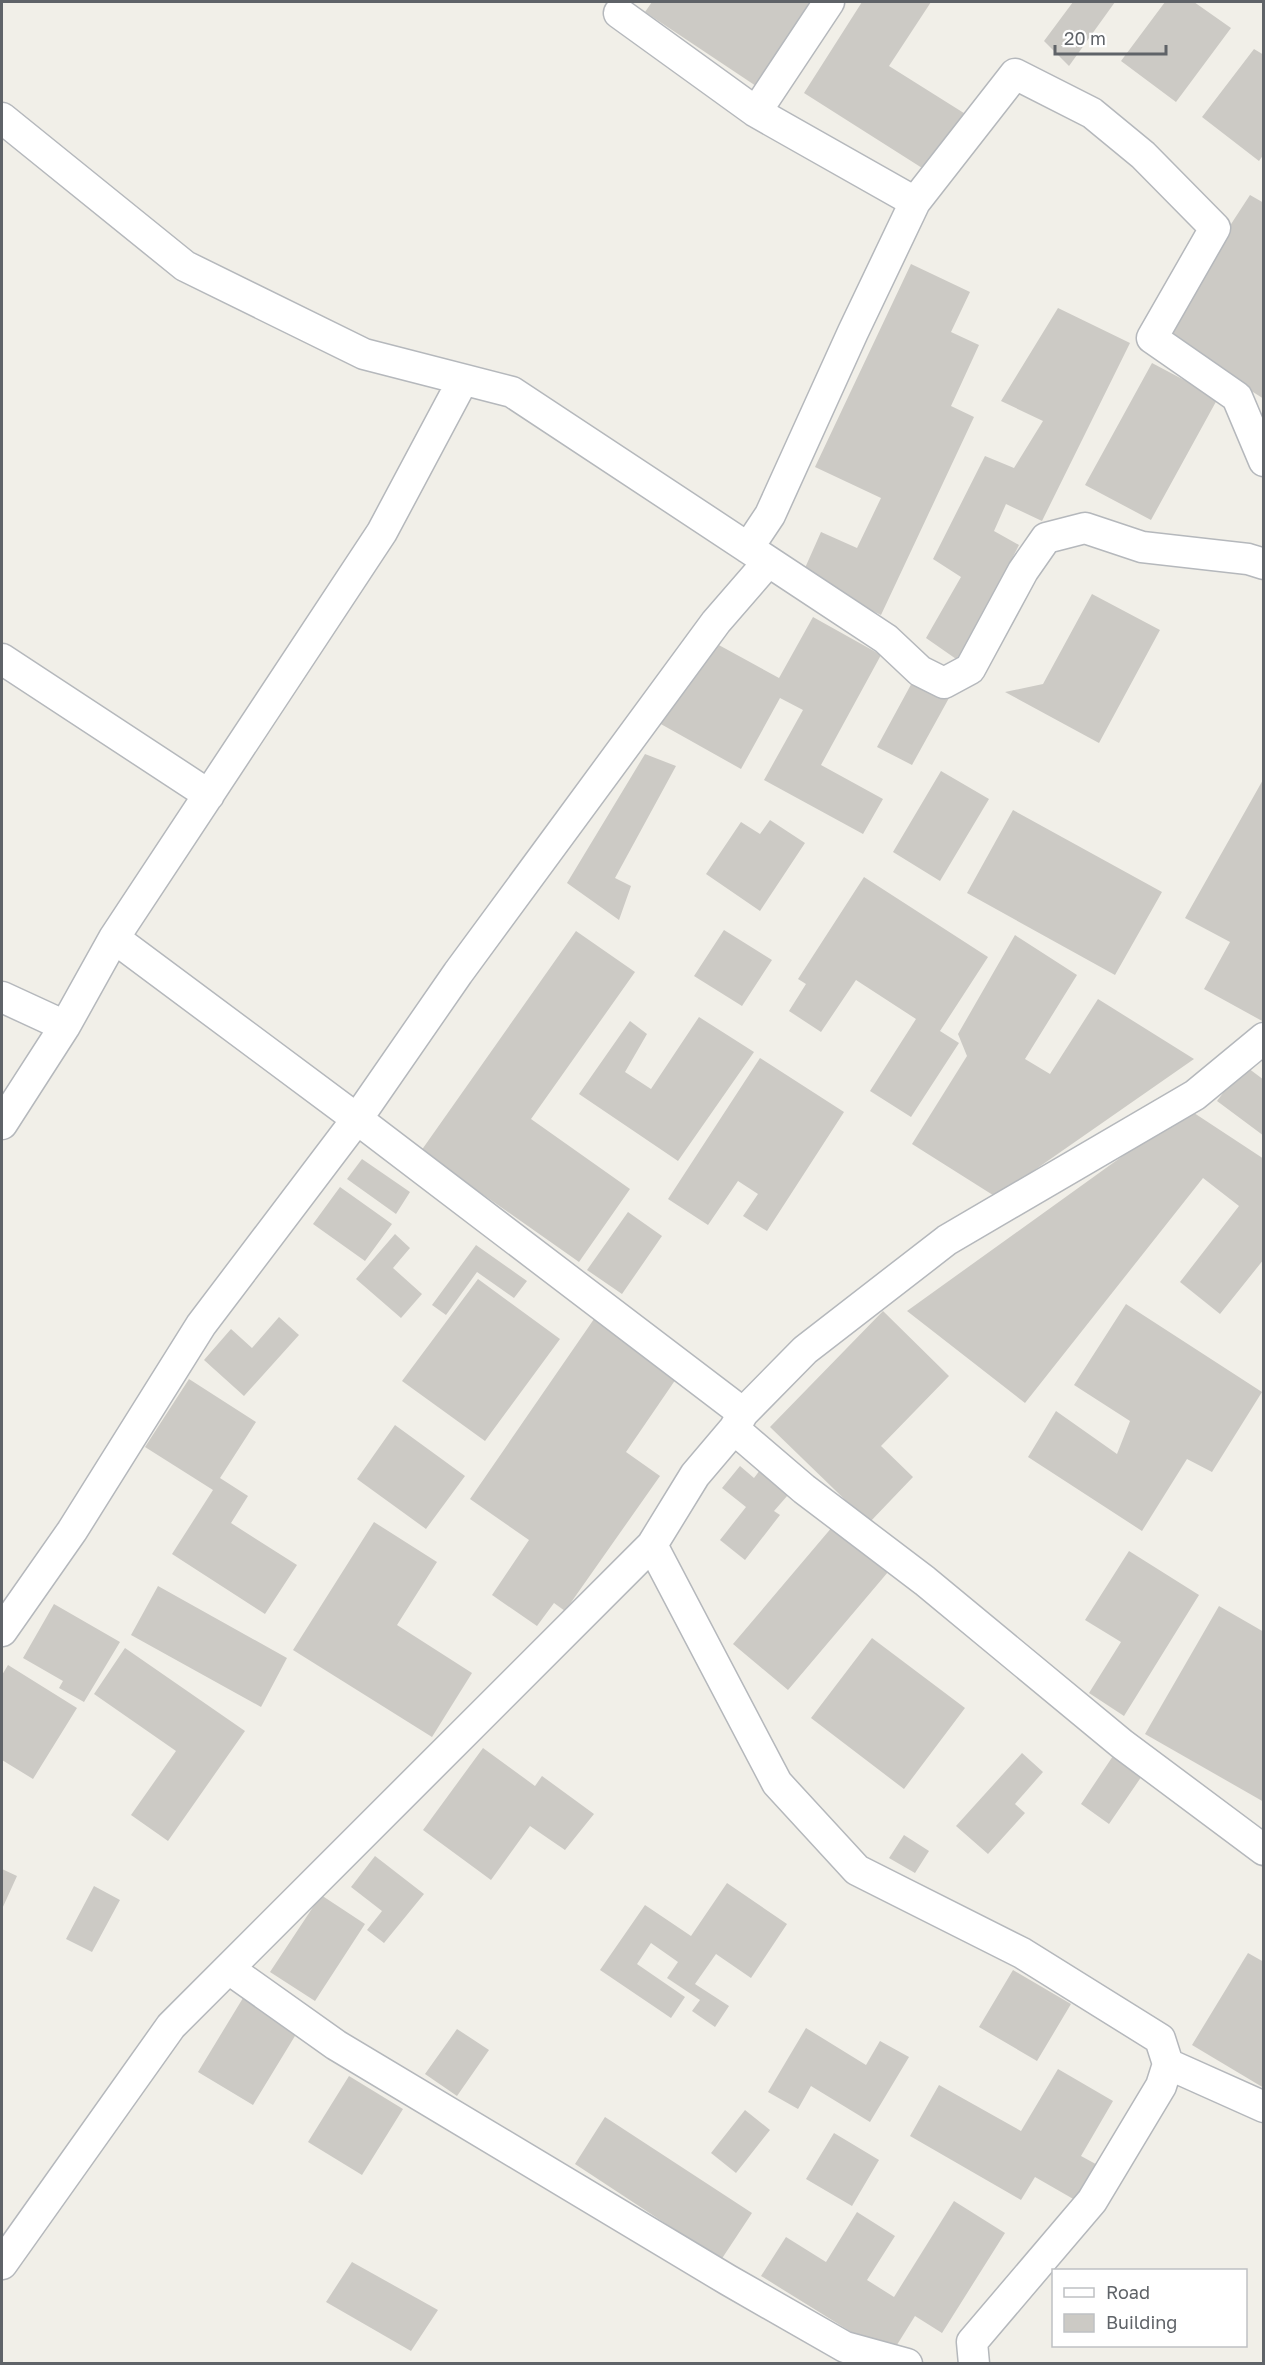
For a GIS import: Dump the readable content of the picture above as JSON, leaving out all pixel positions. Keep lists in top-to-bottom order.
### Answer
{
  "legend": ["Road", "Building"],
  "scale_bar": "20 m"
}
